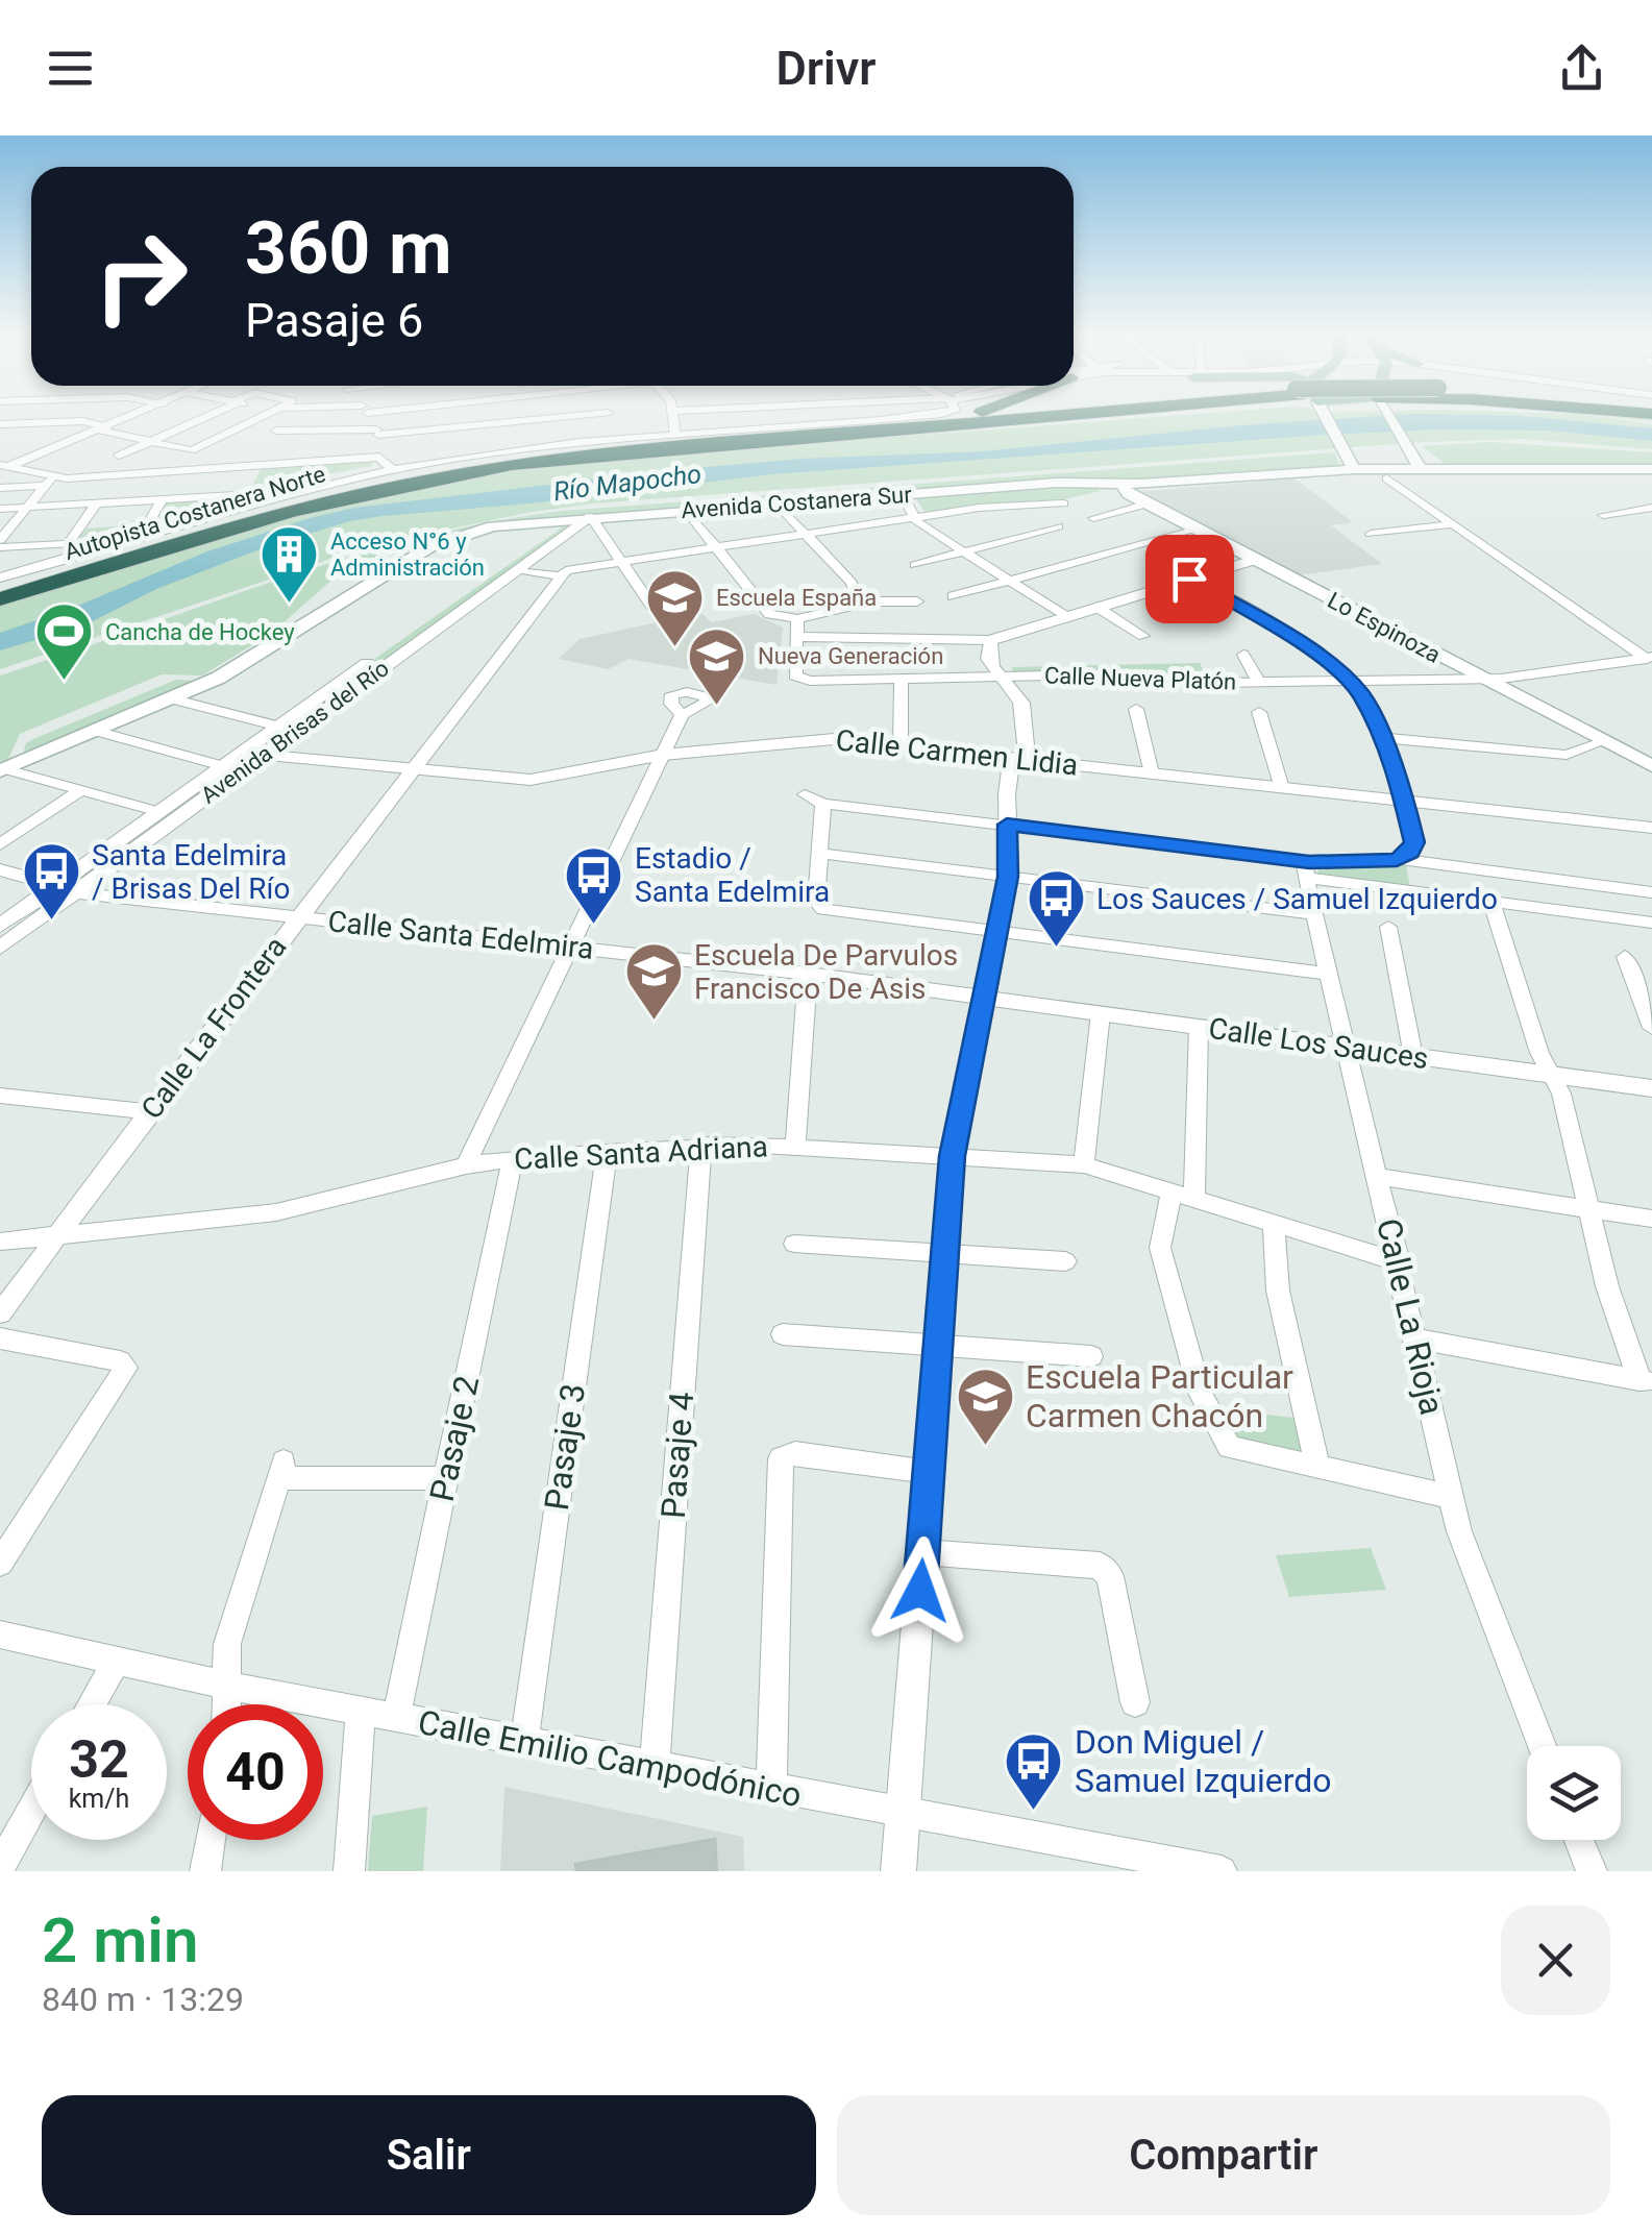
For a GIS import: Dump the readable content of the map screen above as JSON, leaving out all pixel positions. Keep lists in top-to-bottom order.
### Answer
{
  "streets": {
    "highway": ["Autopista Costanera Norte"],
    "main road": ["Avenida Costanera Sur", "Lo Espinoza"],
    "street": [
      "Calle Nueva Platón",
      "Avenida Brisas del Río",
      "Calle Carmen Lidia",
      "Calle Santa Edelmira",
      "Calle La Frontera",
      "Calle Los Sauces",
      "Calle Santa Adriana",
      "Calle La Rioja",
      "Pasaje 2",
      "Pasaje 3",
      "Pasaje 4",
      "Calle Emilio Campodónico"
    ]
  },
  "crossings": [
    ["Avenida Costanera Sur", "Lo Espinoza"],
    ["Avenida Costanera Sur", "Avenida Brisas del Río"],
    ["Lo Espinoza", "Calle Nueva Platón"],
    ["Avenida Brisas del Río", "Calle Carmen Lidia"],
    ["Avenida Brisas del Río", "Calle Santa Edelmira"],
    ["Calle Carmen Lidia", "Calle La Frontera"],
    ["Calle Santa Edelmira", "Calle La Frontera"],
    ["Calle Santa Edelmira", "Calle Los Sauces"],
    ["Calle La Frontera", "Calle Santa Adriana"],
    ["Calle Los Sauces", "Calle La Rioja"],
    ["Calle Santa Adriana", "Calle La Rioja"],
    ["Calle Santa Adriana", "Pasaje 2"],
    ["Calle Santa Adriana", "Pasaje 3"],
    ["Calle Santa Adriana", "Pasaje 4"],
    ["Pasaje 2", "Calle Emilio Campodónico"],
    ["Pasaje 3", "Calle Emilio Campodónico"],
    ["Pasaje 4", "Calle Emilio Campodónico"]
  ],
  "water": ["Río Mapocho"],
  "places": {
    "building": ["Acceso N°6 y Administración"],
    "school or university": [
      "Escuela España",
      "Nueva Generación",
      "Escuela De Parvulos Francisco De Asis",
      "Escuela Particular Carmen Chacón"
    ],
    "sports": ["Cancha de Hockey"],
    "bus stop": [
      "Santa Edelmira / Brisas Del Río",
      "Estadio / Santa Edelmira",
      "Los Sauces / Samuel Izquierdo",
      "Don Miguel / Samuel Izquierdo"
    ]
  },
  "page": {
    "header": "Drivr",
    "turn": ["360 m", "Pasaje 6"],
    "speed": "32 km/h",
    "limit": "40",
    "heading": ["2 min", "840 m · 13:29"],
    "buttons": ["Salir", "Compartir"]
  }
}
